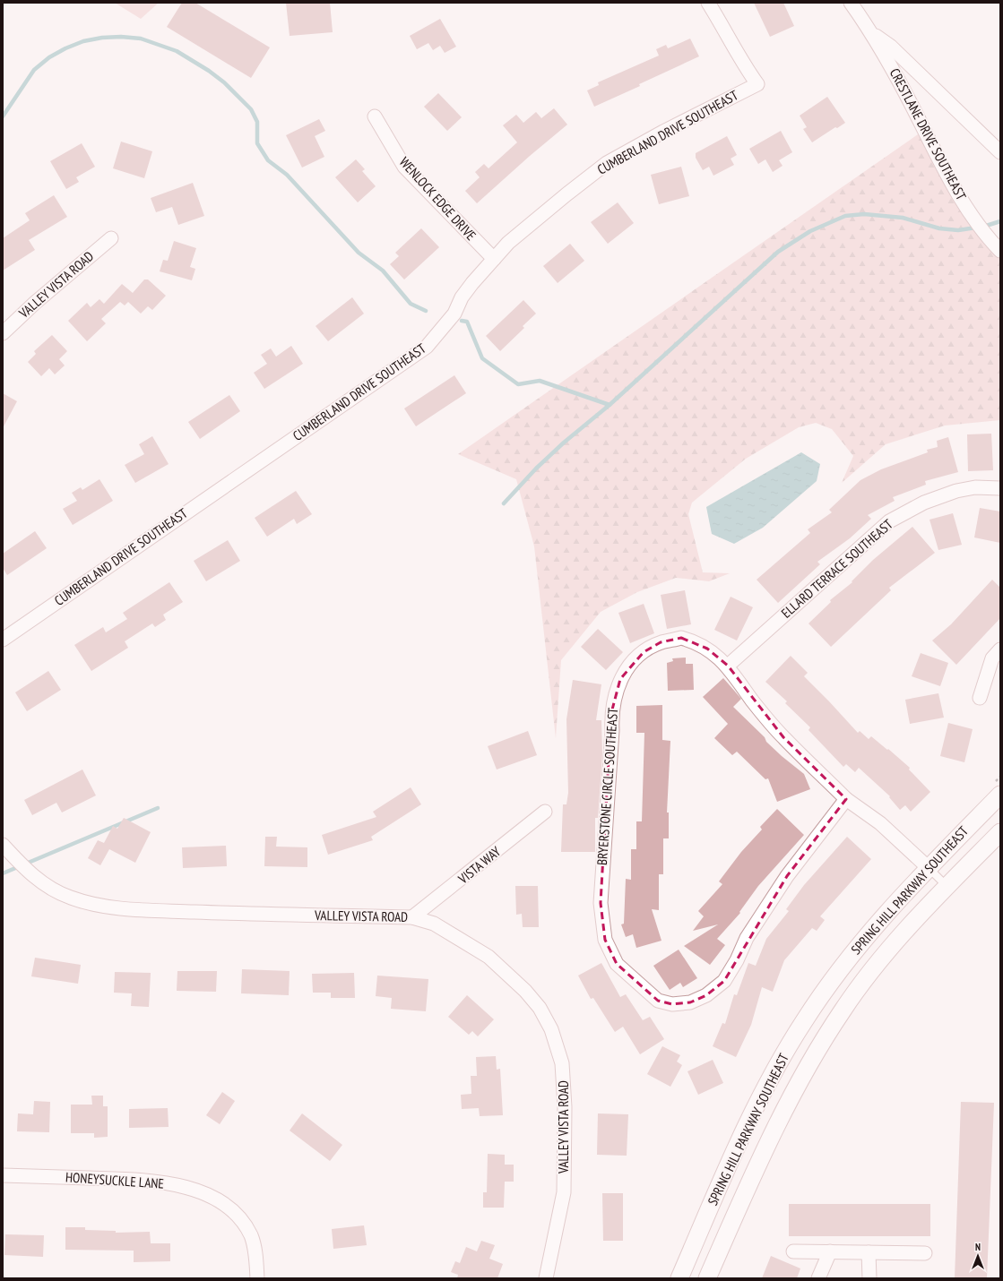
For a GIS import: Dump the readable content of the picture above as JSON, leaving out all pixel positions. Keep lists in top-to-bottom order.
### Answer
{
  "streets": {
    "street": [
      "CUMBERLAND DRIVE SOUTHEAST",
      "CRESTLANE DRIVE SOUTHEAST",
      "WENLOCK EDGE DRIVE",
      "VALLEY VISTA ROAD",
      "ELLARD TERRACE SOUTHEAST",
      "BRYERSTONE CIRCLE SOUTHEAST",
      "VISTA WAY",
      "SPRING HILL PARKWAY SOUTHEAST",
      "HONEYSUCKLE LANE"
    ]
  },
  "crossings": [
    ["CUMBERLAND DRIVE SOUTHEAST", "WENLOCK EDGE DRIVE"],
    ["VALLEY VISTA ROAD", "VISTA WAY"],
    ["ELLARD TERRACE SOUTHEAST", "BRYERSTONE CIRCLE SOUTHEAST"]
  ],
  "north": "top"
}
